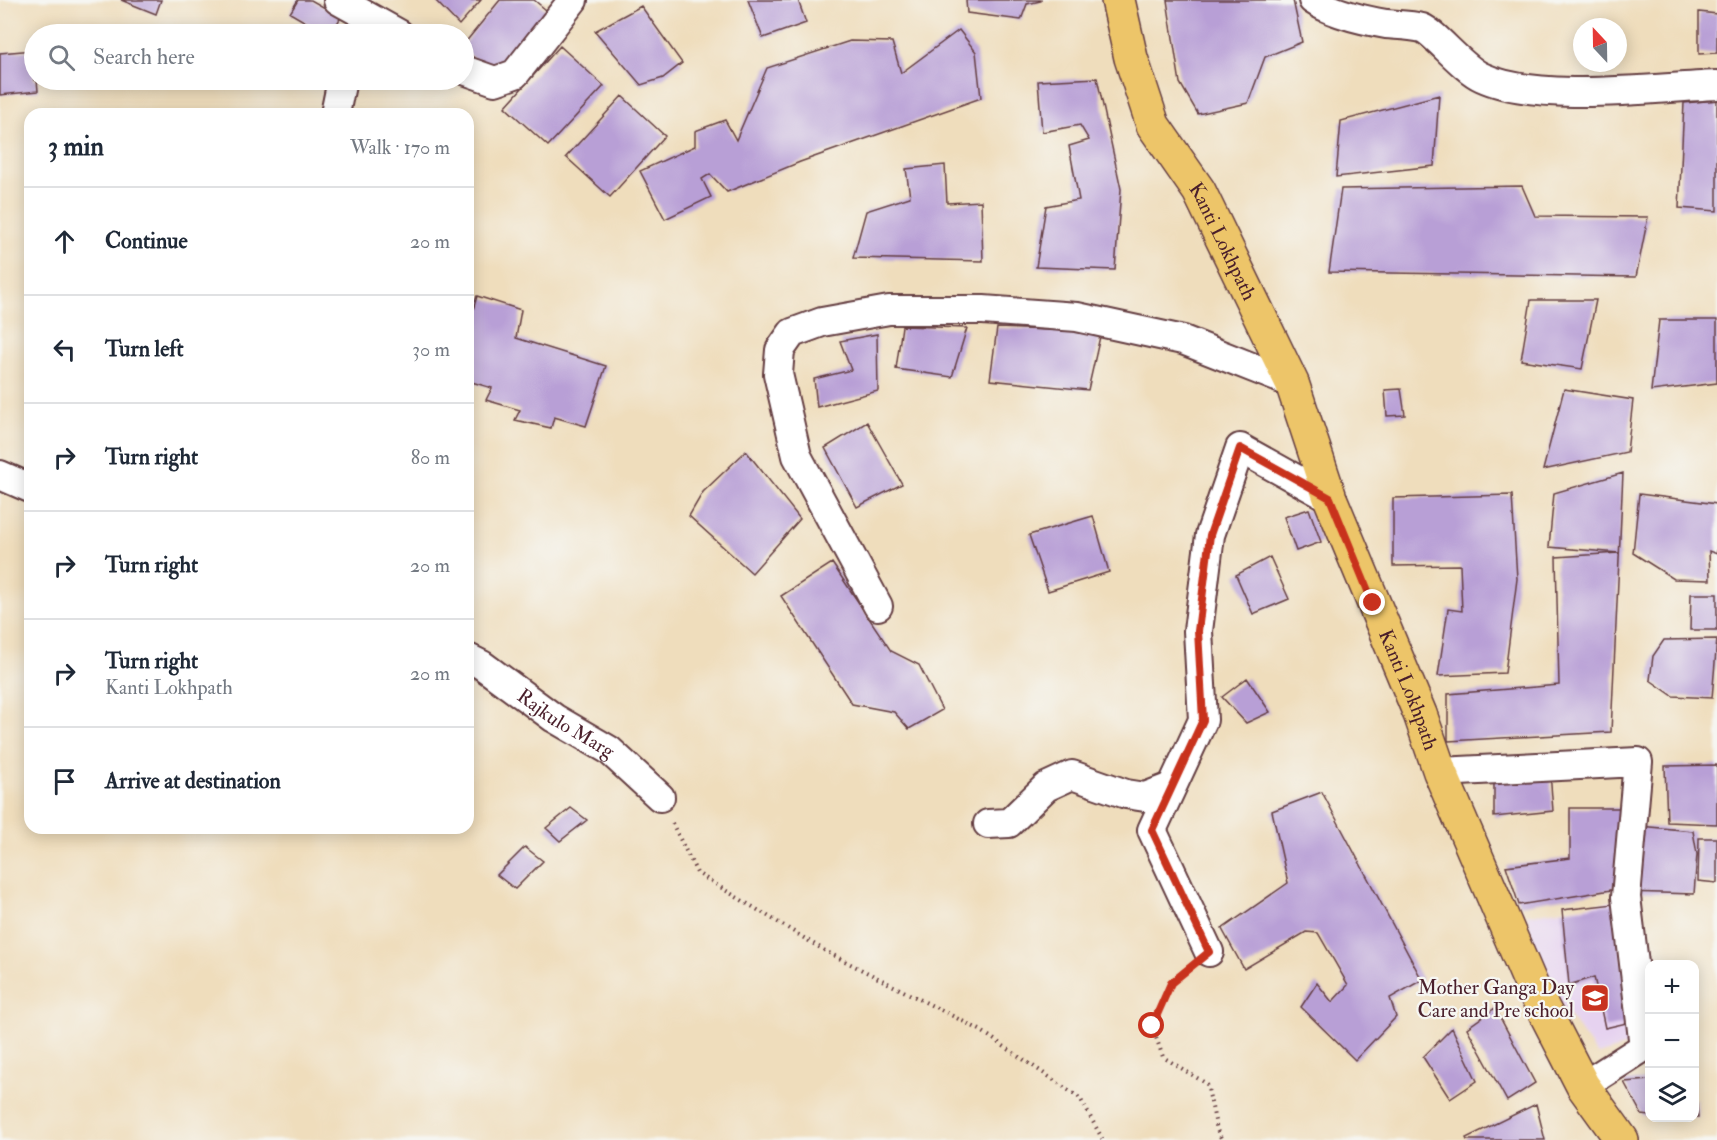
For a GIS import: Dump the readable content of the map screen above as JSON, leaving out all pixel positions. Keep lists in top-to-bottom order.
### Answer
{
  "streets": {
    "main road": ["Kanti Lokhpath"],
    "street": ["Rajkulo Marg"]
  },
  "places": {
    "school or university": ["Mother Ganga Day Care and Pre school"]
  },
  "north": "top",
  "page": {
    "search": "Search here",
    "heading": ["3 min", "Walk · 170 m"],
    "list": [
      ["Continue", "20 m"],
      ["Turn left", "30 m"],
      ["Turn right", "80 m"],
      ["Turn right", "20 m"],
      ["Turn right", "Kanti Lokhpath", "20 m"],
      "Arrive at destination"
    ],
    "map_buttons": ["+", "−"]
  }
}
